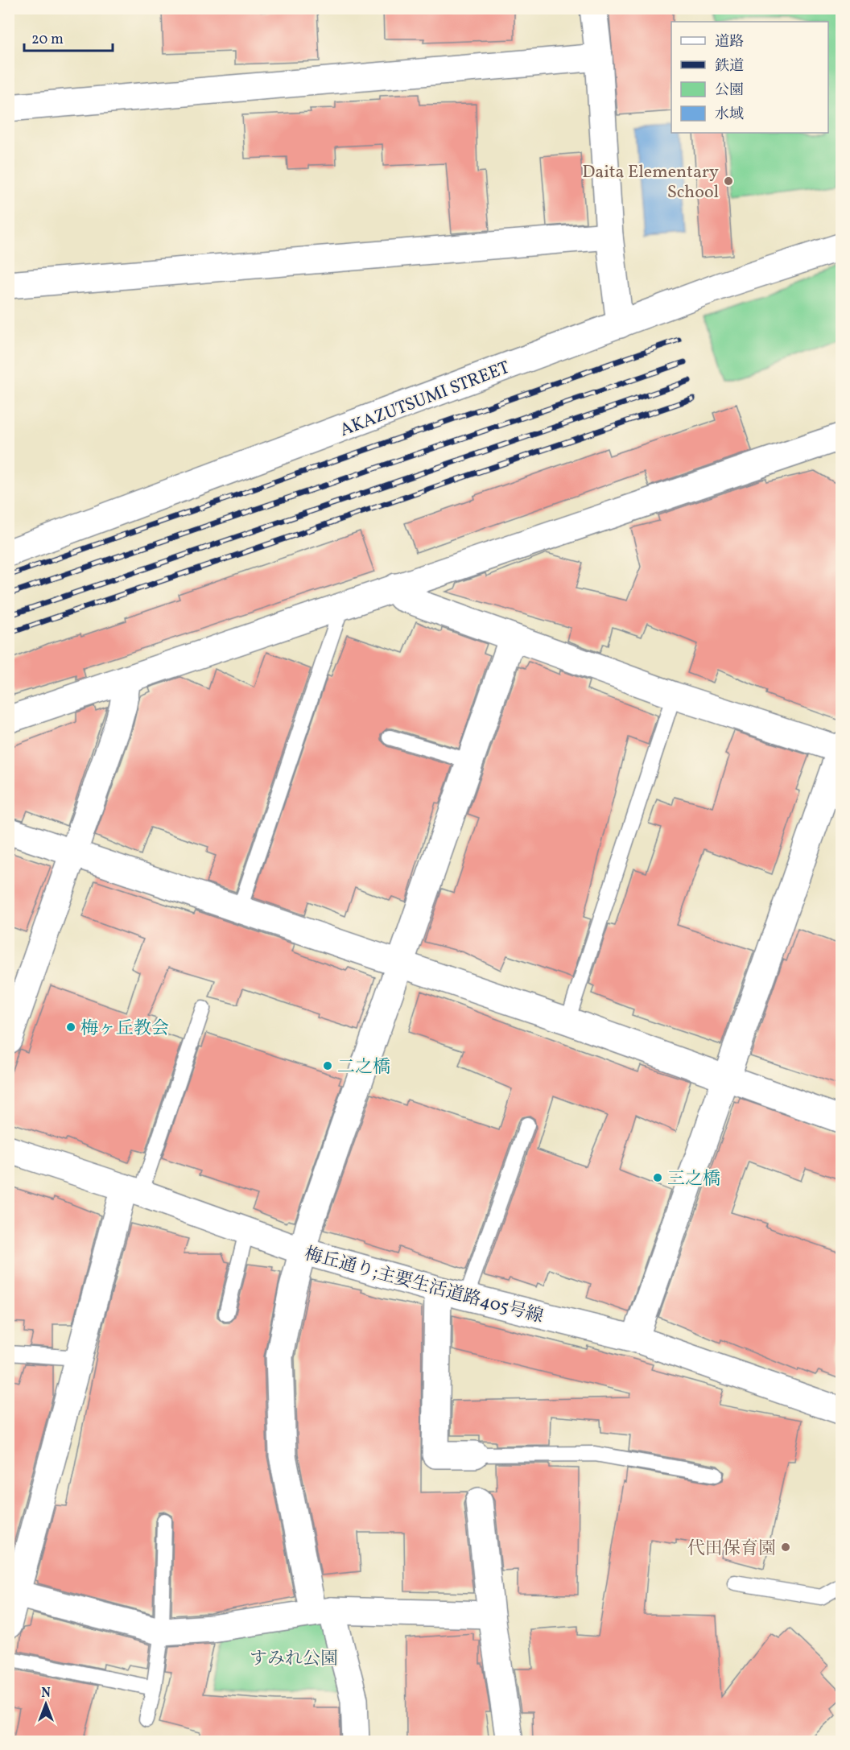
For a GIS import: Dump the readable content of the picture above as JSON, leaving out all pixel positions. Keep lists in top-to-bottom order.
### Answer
{
  "streets": {
    "street": ["AKAZUTSUMI STREET", "梅丘通り;主要生活道路405号線"]
  },
  "parks": ["すみれ公園"],
  "places": [
    "Daita Elementary School",
    "梅ヶ丘教会",
    "二之橋",
    "三之橋",
    "代田保育園"
  ],
  "legend": [
    "道路",
    "鉄道",
    "公園",
    "水域"
  ],
  "scale_bar": "20 m",
  "north": "top"
}
